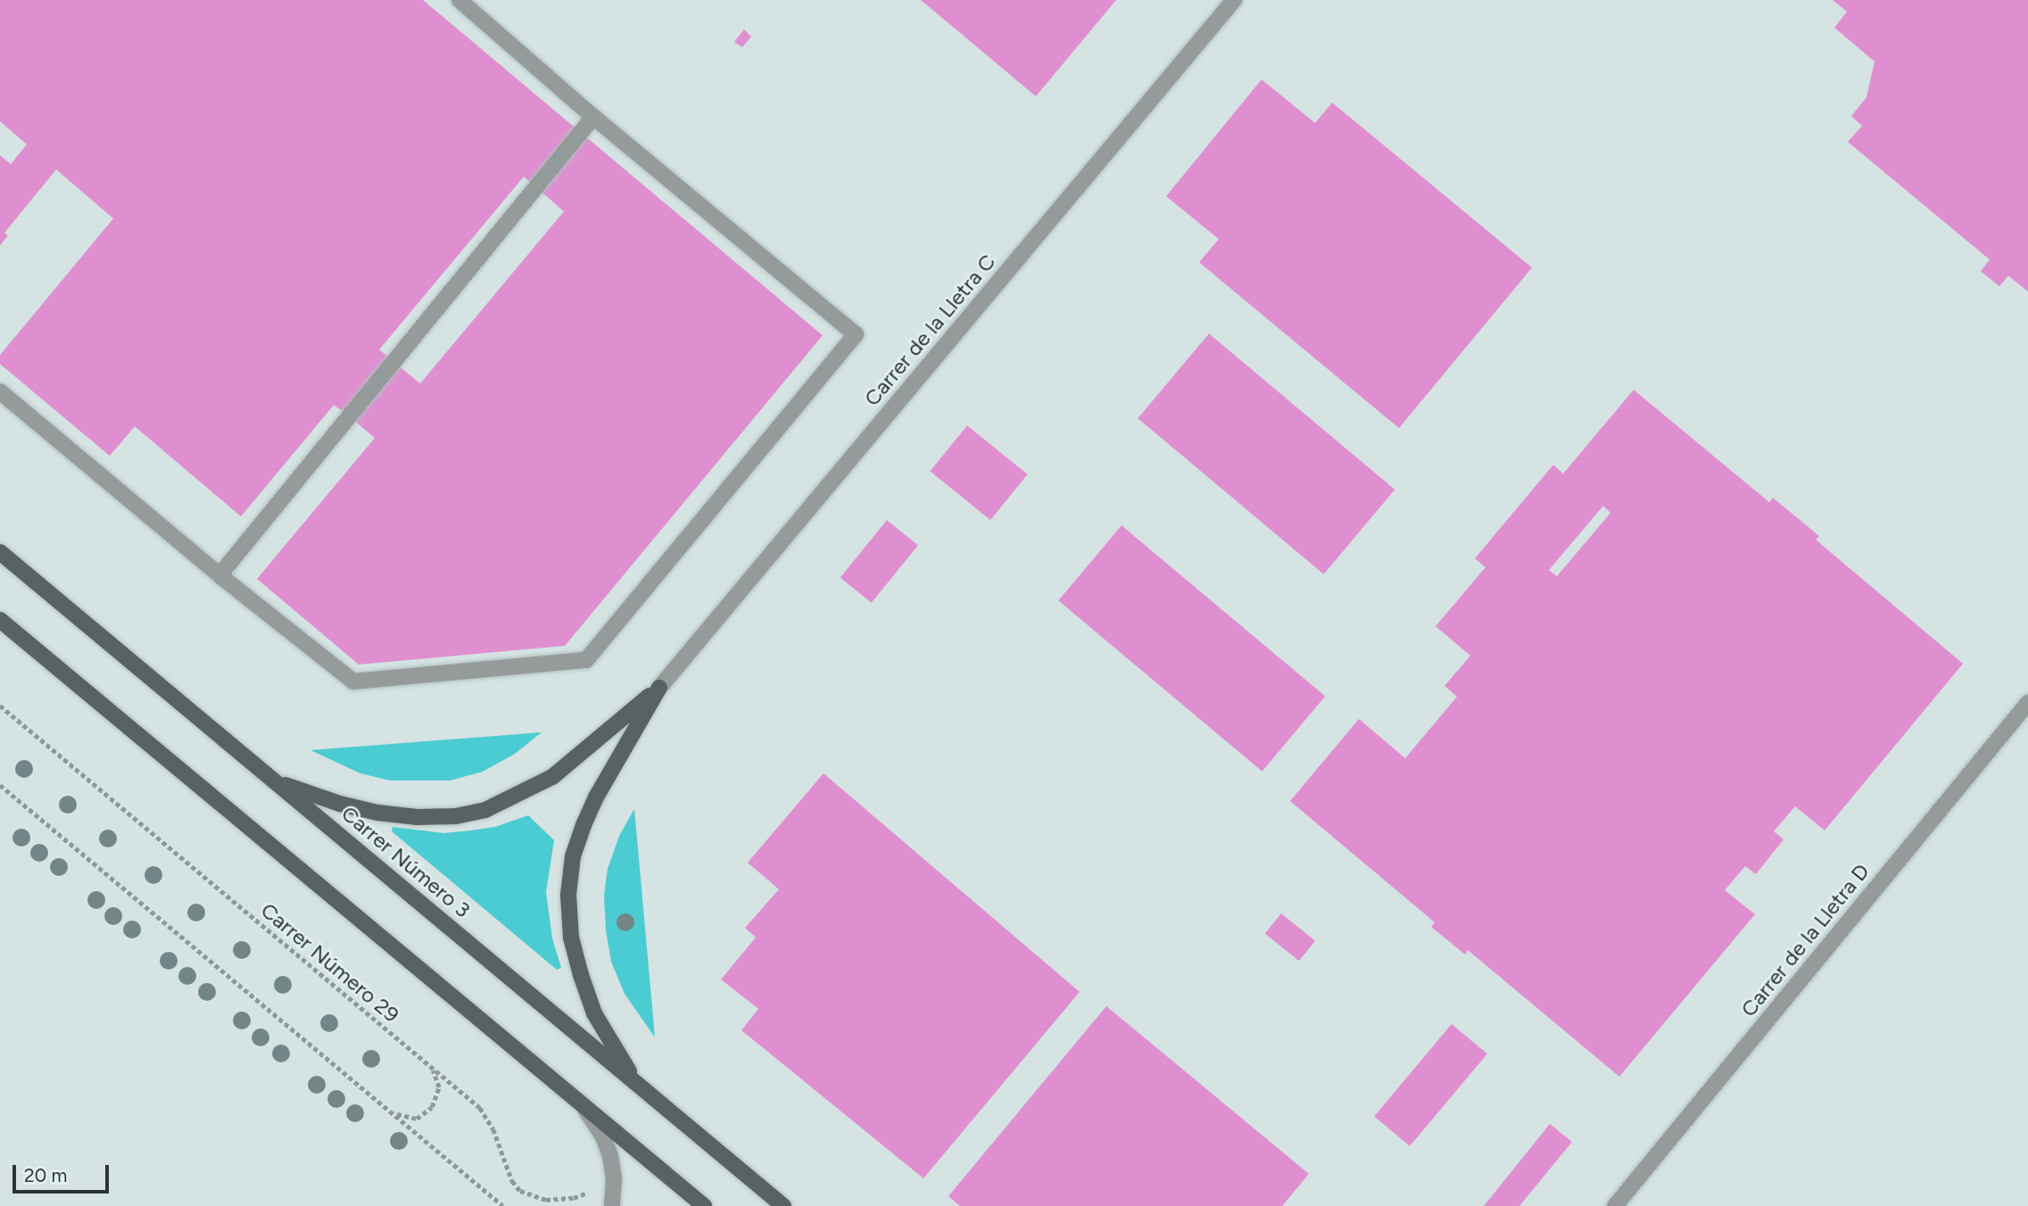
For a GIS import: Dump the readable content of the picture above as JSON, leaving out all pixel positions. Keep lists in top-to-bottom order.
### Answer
{
  "streets": {
    "main road": ["Carrer Número 3"],
    "street": ["Carrer de la Lletra C", "Carrer de la Lletra D"],
    "path": ["Carrer Número 29"]
  },
  "scale_bar": "20 m"
}
